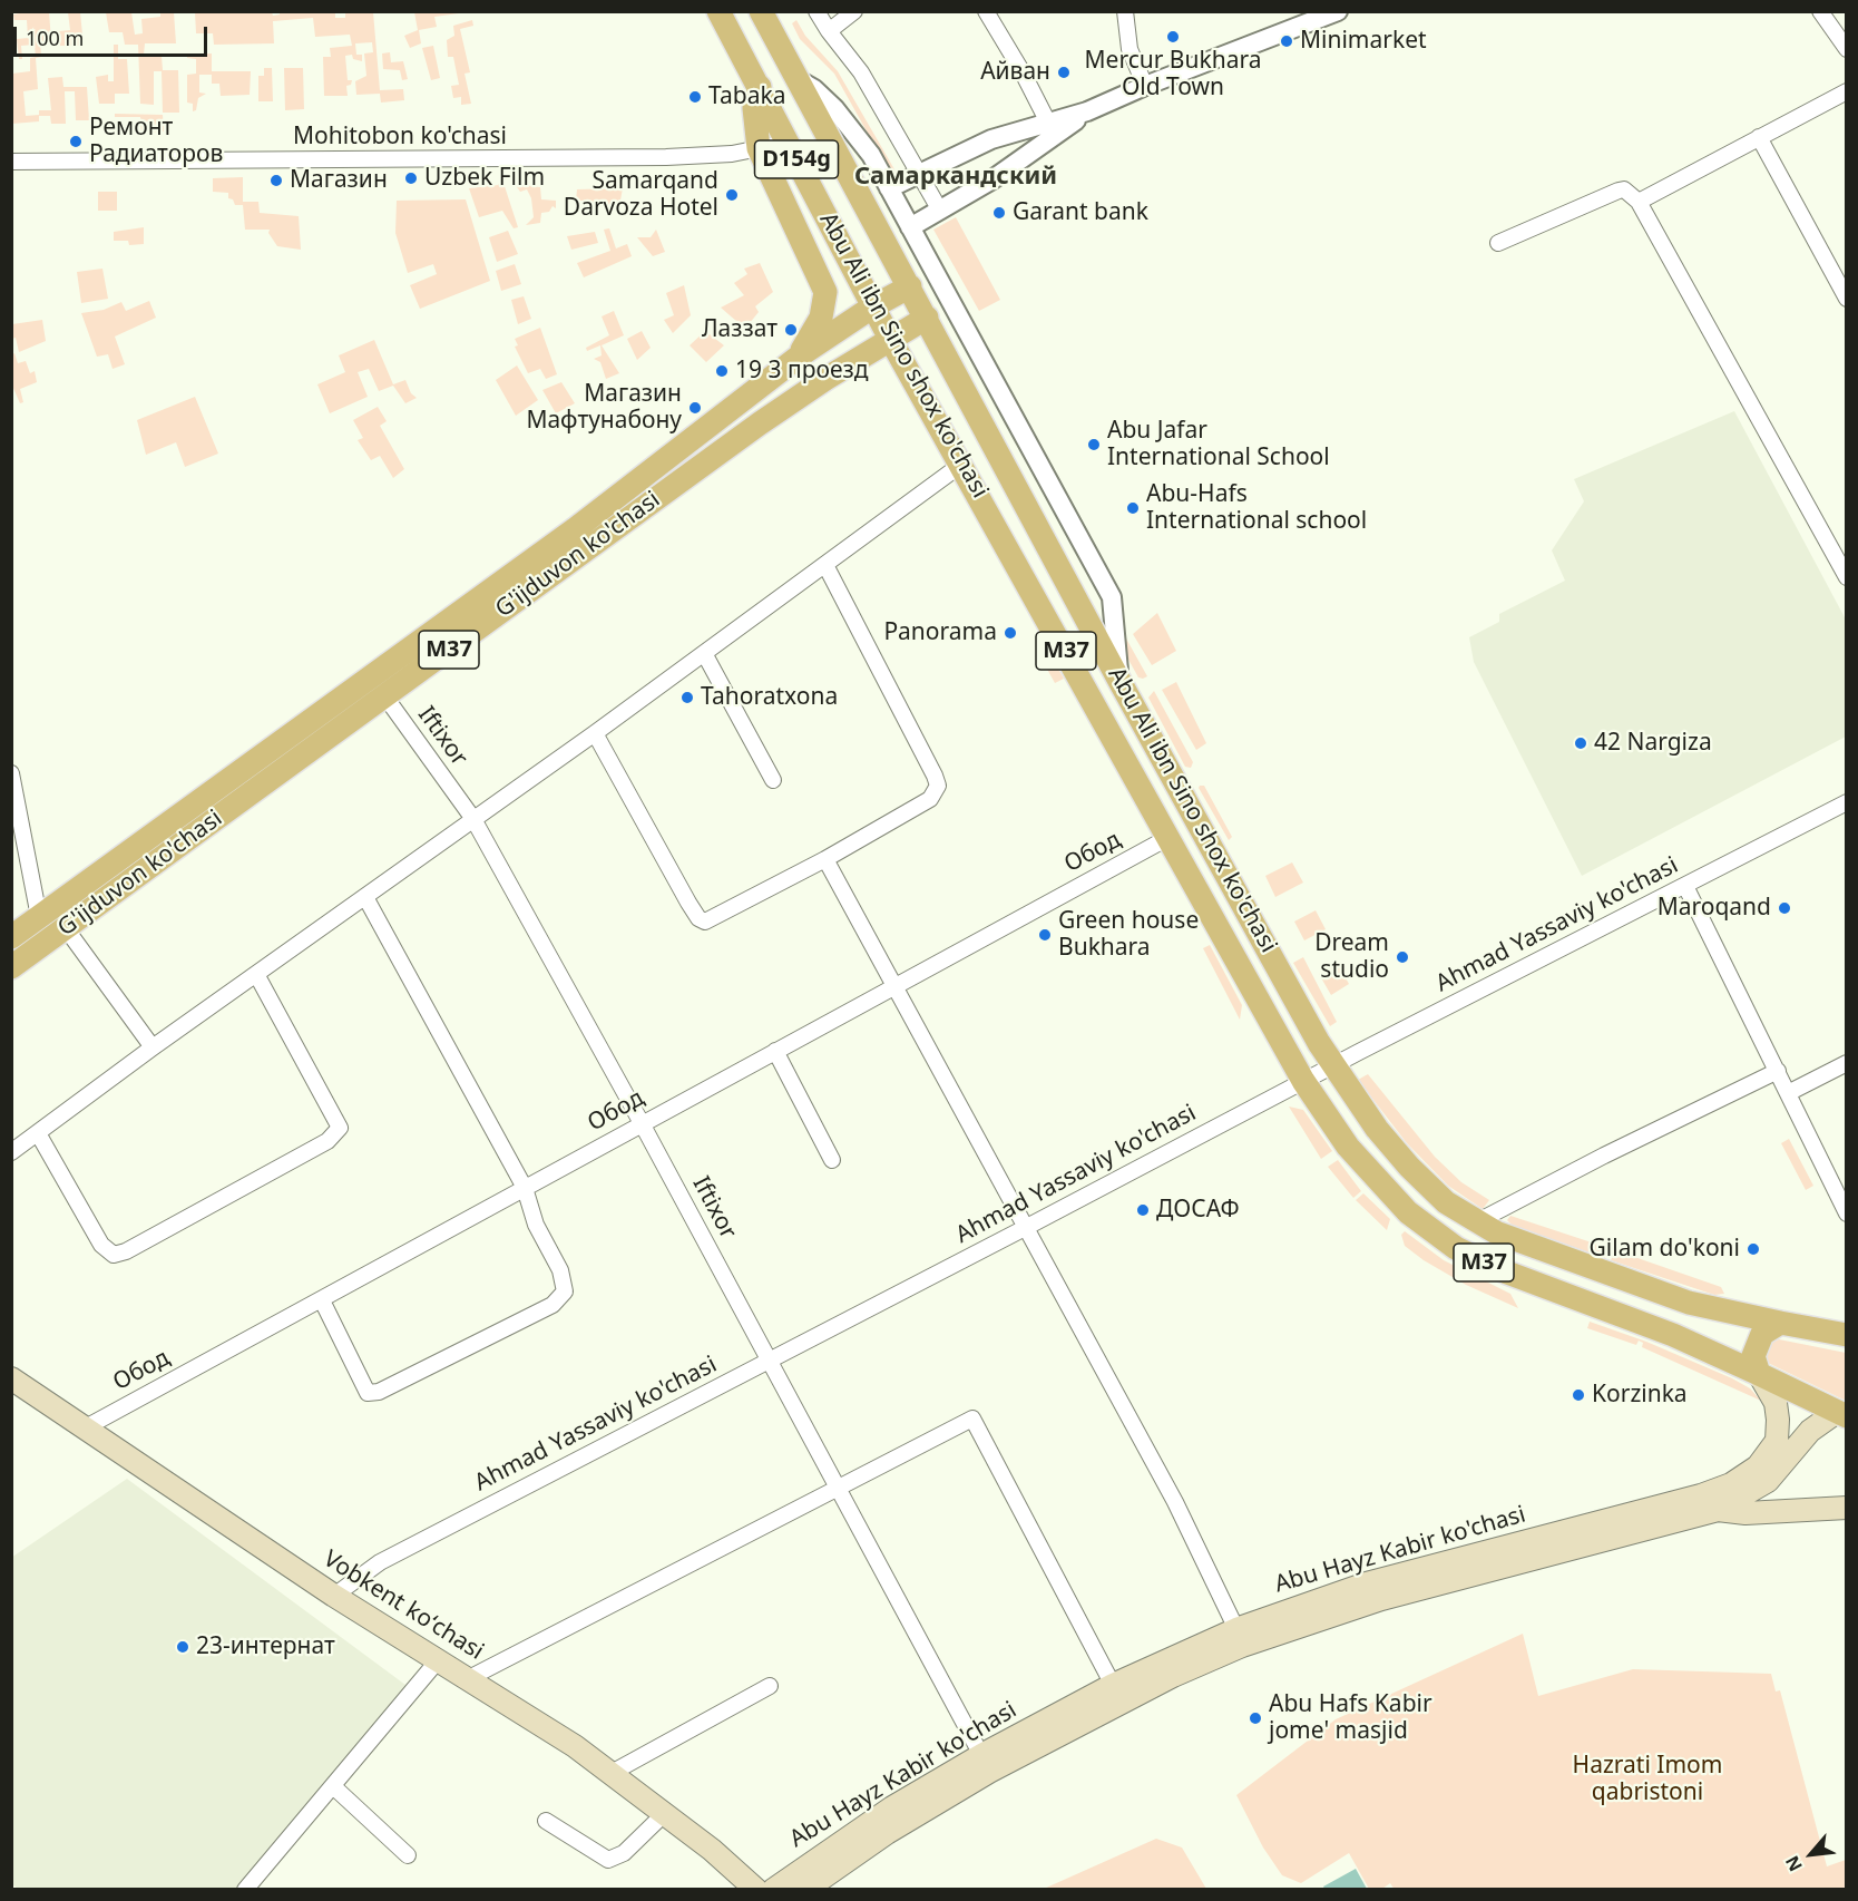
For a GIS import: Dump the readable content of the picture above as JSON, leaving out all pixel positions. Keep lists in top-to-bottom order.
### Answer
{
  "streets": {
    "main road": [
      "D154g",
      "Abu Ali ibn Sino shox ko'chasi",
      "G'ijduvon ko'chasi",
      "M37",
      "Abu Hayz Kabir ko'chasi",
      "Vobkent koʻchasi"
    ],
    "street": [
      "Mohitobon ko'chasi",
      "Iftixor",
      "Обод",
      "Ahmad Yassaviy ko'chasi"
    ]
  },
  "crossings": [
    ["Mohitobon ko'chasi", "Abu Ali ibn Sino shox ko'chasi"],
    ["Abu Ali ibn Sino shox ko'chasi", "G'ijduvon ko'chasi"],
    ["Abu Ali ibn Sino shox ko'chasi", "M37"],
    ["Abu Ali ibn Sino shox ko'chasi", "Обод"],
    ["Abu Ali ibn Sino shox ko'chasi", "Ahmad Yassaviy ko'chasi"],
    ["G'ijduvon ko'chasi", "M37"],
    ["G'ijduvon ko'chasi", "Iftixor"],
    ["M37", "Обод"],
    ["M37", "Ahmad Yassaviy ko'chasi"],
    ["M37", "Abu Hayz Kabir ko'chasi"],
    ["Iftixor", "Обод"],
    ["Iftixor", "Ahmad Yassaviy ko'chasi"],
    ["Iftixor", "Abu Hayz Kabir ko'chasi"],
    ["Обод", "Vobkent koʻchasi"],
    ["Ahmad Yassaviy ko'chasi", "Vobkent koʻchasi"]
  ],
  "districts": ["Самаркандский"],
  "parks": ["Hazrati Imom qabristoni"],
  "places": [
    "Mercur Bukhara Old Town",
    "Minimarket",
    "Айван",
    "Tabaka",
    "Ремонт Радиаторов",
    "Uzbek Film",
    "Магазин",
    "Samarqand Darvoza Hotel",
    "Garant bank",
    "Лаззат",
    "19 3 проезд",
    "Магазин Мафтунабону",
    "Abu Jafar International School",
    "Abu-Hafs International school",
    "Panorama",
    "Tahoratxona",
    "42 Nargiza",
    "Maroqand",
    "Green house Bukhara",
    "Dream studio",
    "ДОСАФ",
    "Gilam do'koni",
    "Korzinka",
    "23-интернат",
    "Abu Hafs Kabir jome' masjid"
  ],
  "scale_bar": "100 m",
  "north": "bottom left"
}
